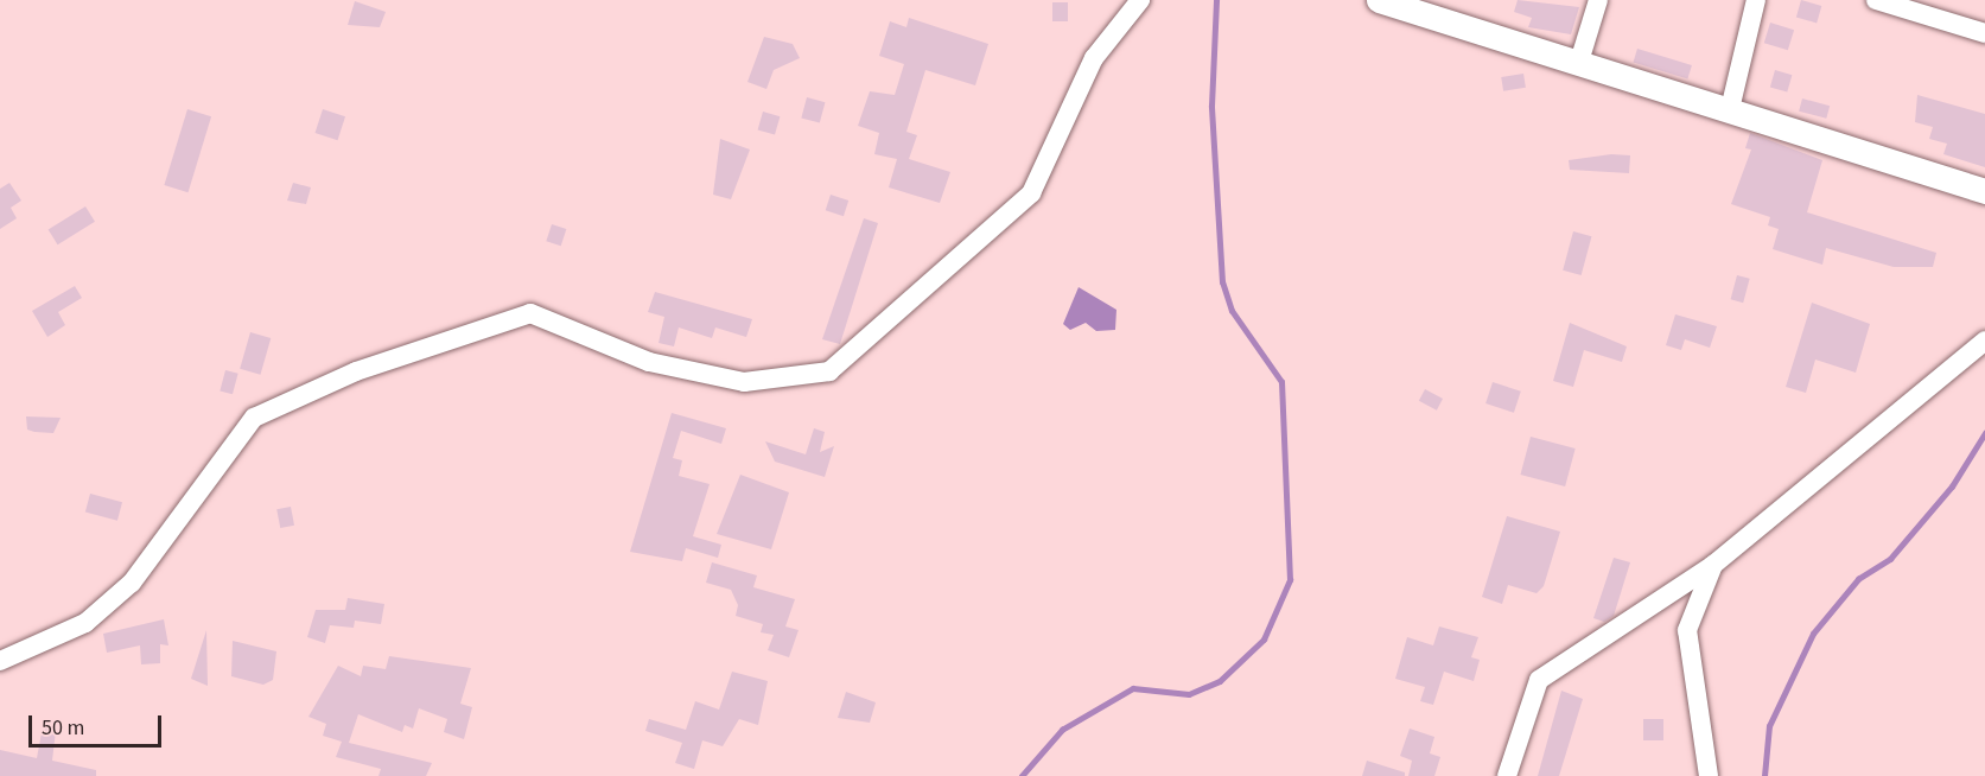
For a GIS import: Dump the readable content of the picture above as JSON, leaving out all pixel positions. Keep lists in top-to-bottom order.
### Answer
{
  "scale_bar": "50 m"
}
